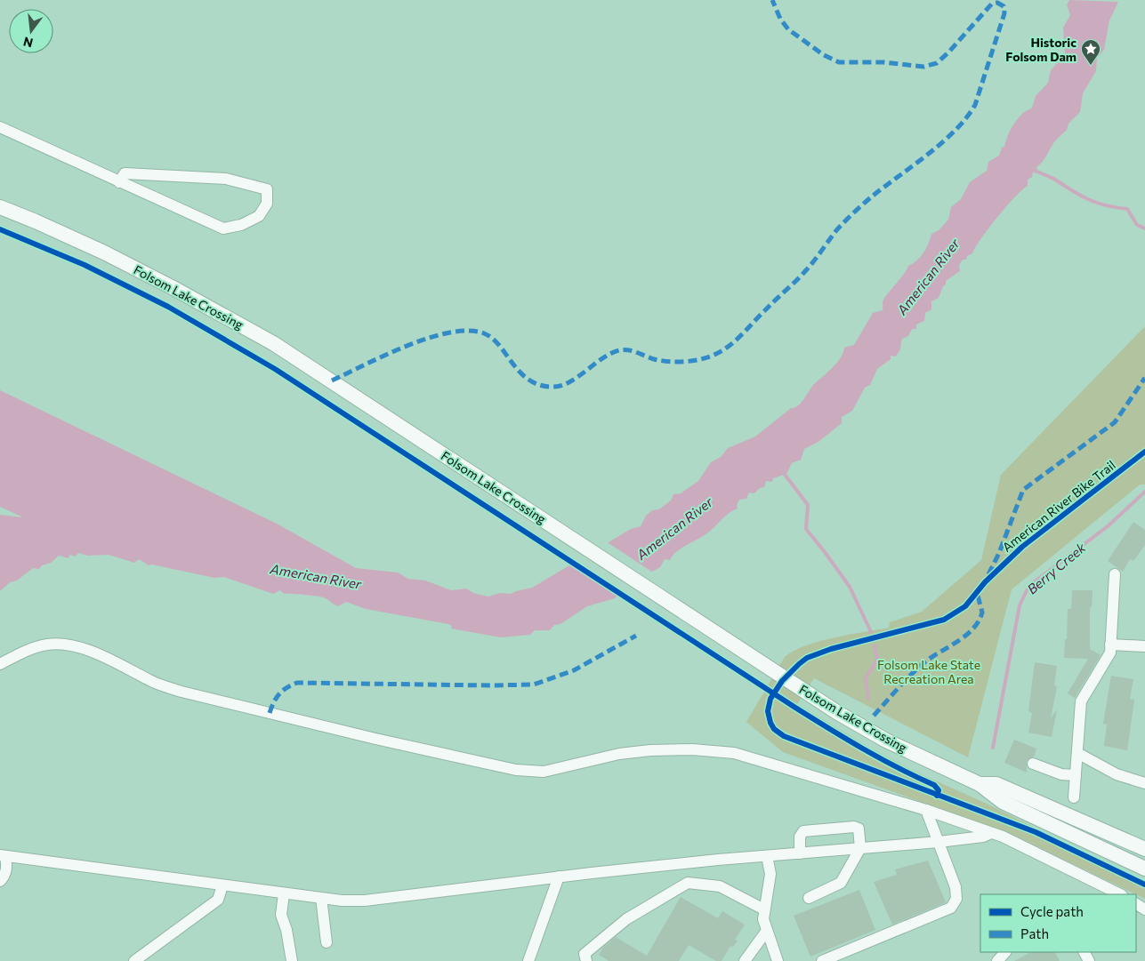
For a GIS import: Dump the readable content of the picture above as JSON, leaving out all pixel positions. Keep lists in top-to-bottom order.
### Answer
{
  "streets": {
    "main road": ["Folsom Lake Crossing"],
    "cycle path": ["American River Bike Trail"]
  },
  "water": ["American River", "Berry Creek"],
  "parks": ["Folsom Lake State Recreation Area"],
  "places": {
    "place": ["Historic Folsom Dam"]
  },
  "legend": ["Cycle path", "Path"],
  "north": "bottom"
}
